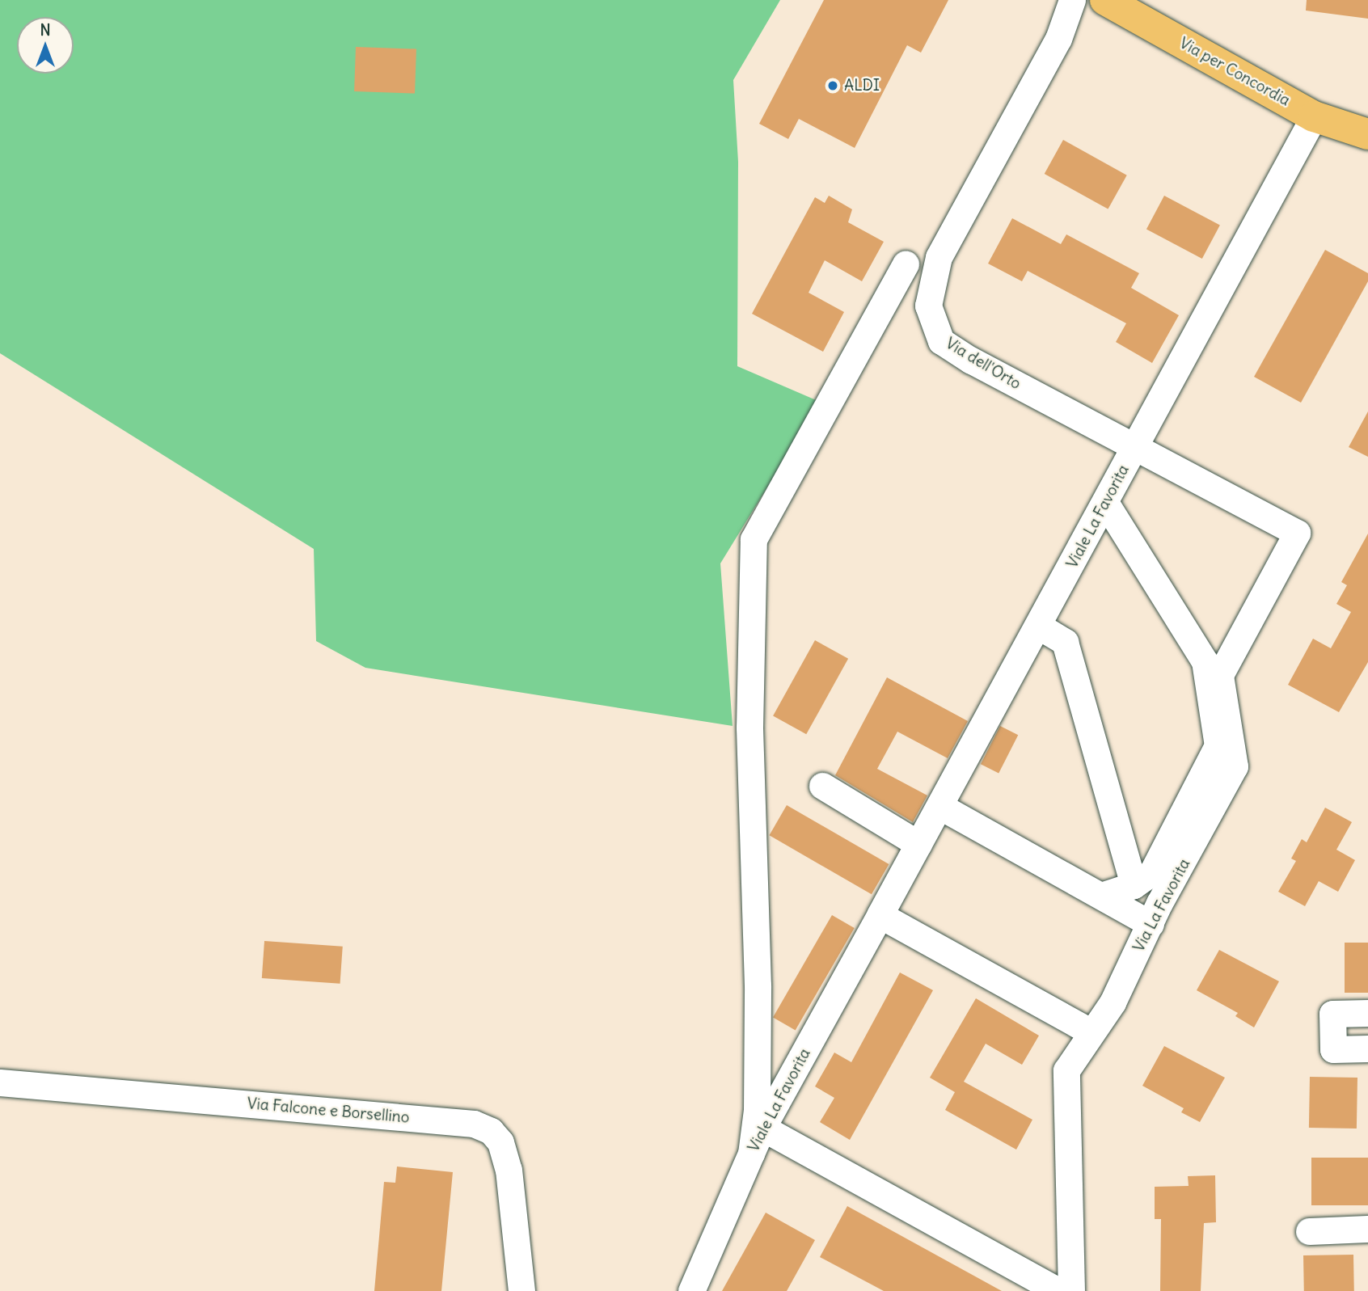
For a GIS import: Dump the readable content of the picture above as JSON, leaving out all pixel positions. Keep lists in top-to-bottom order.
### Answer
{
  "streets": {
    "main road": ["Via per Concordia"],
    "street": [
      "Via dell'Orto",
      "Viale La Favorita",
      "Via La Favorita",
      "Via Falcone e Borsellino"
    ]
  },
  "crossings": [
    ["Via per Concordia", "Viale La Favorita"],
    ["Via dell'Orto", "Viale La Favorita"],
    ["Via dell'Orto", "Via La Favorita"]
  ],
  "places": ["ALDI"],
  "north": "top"
}
